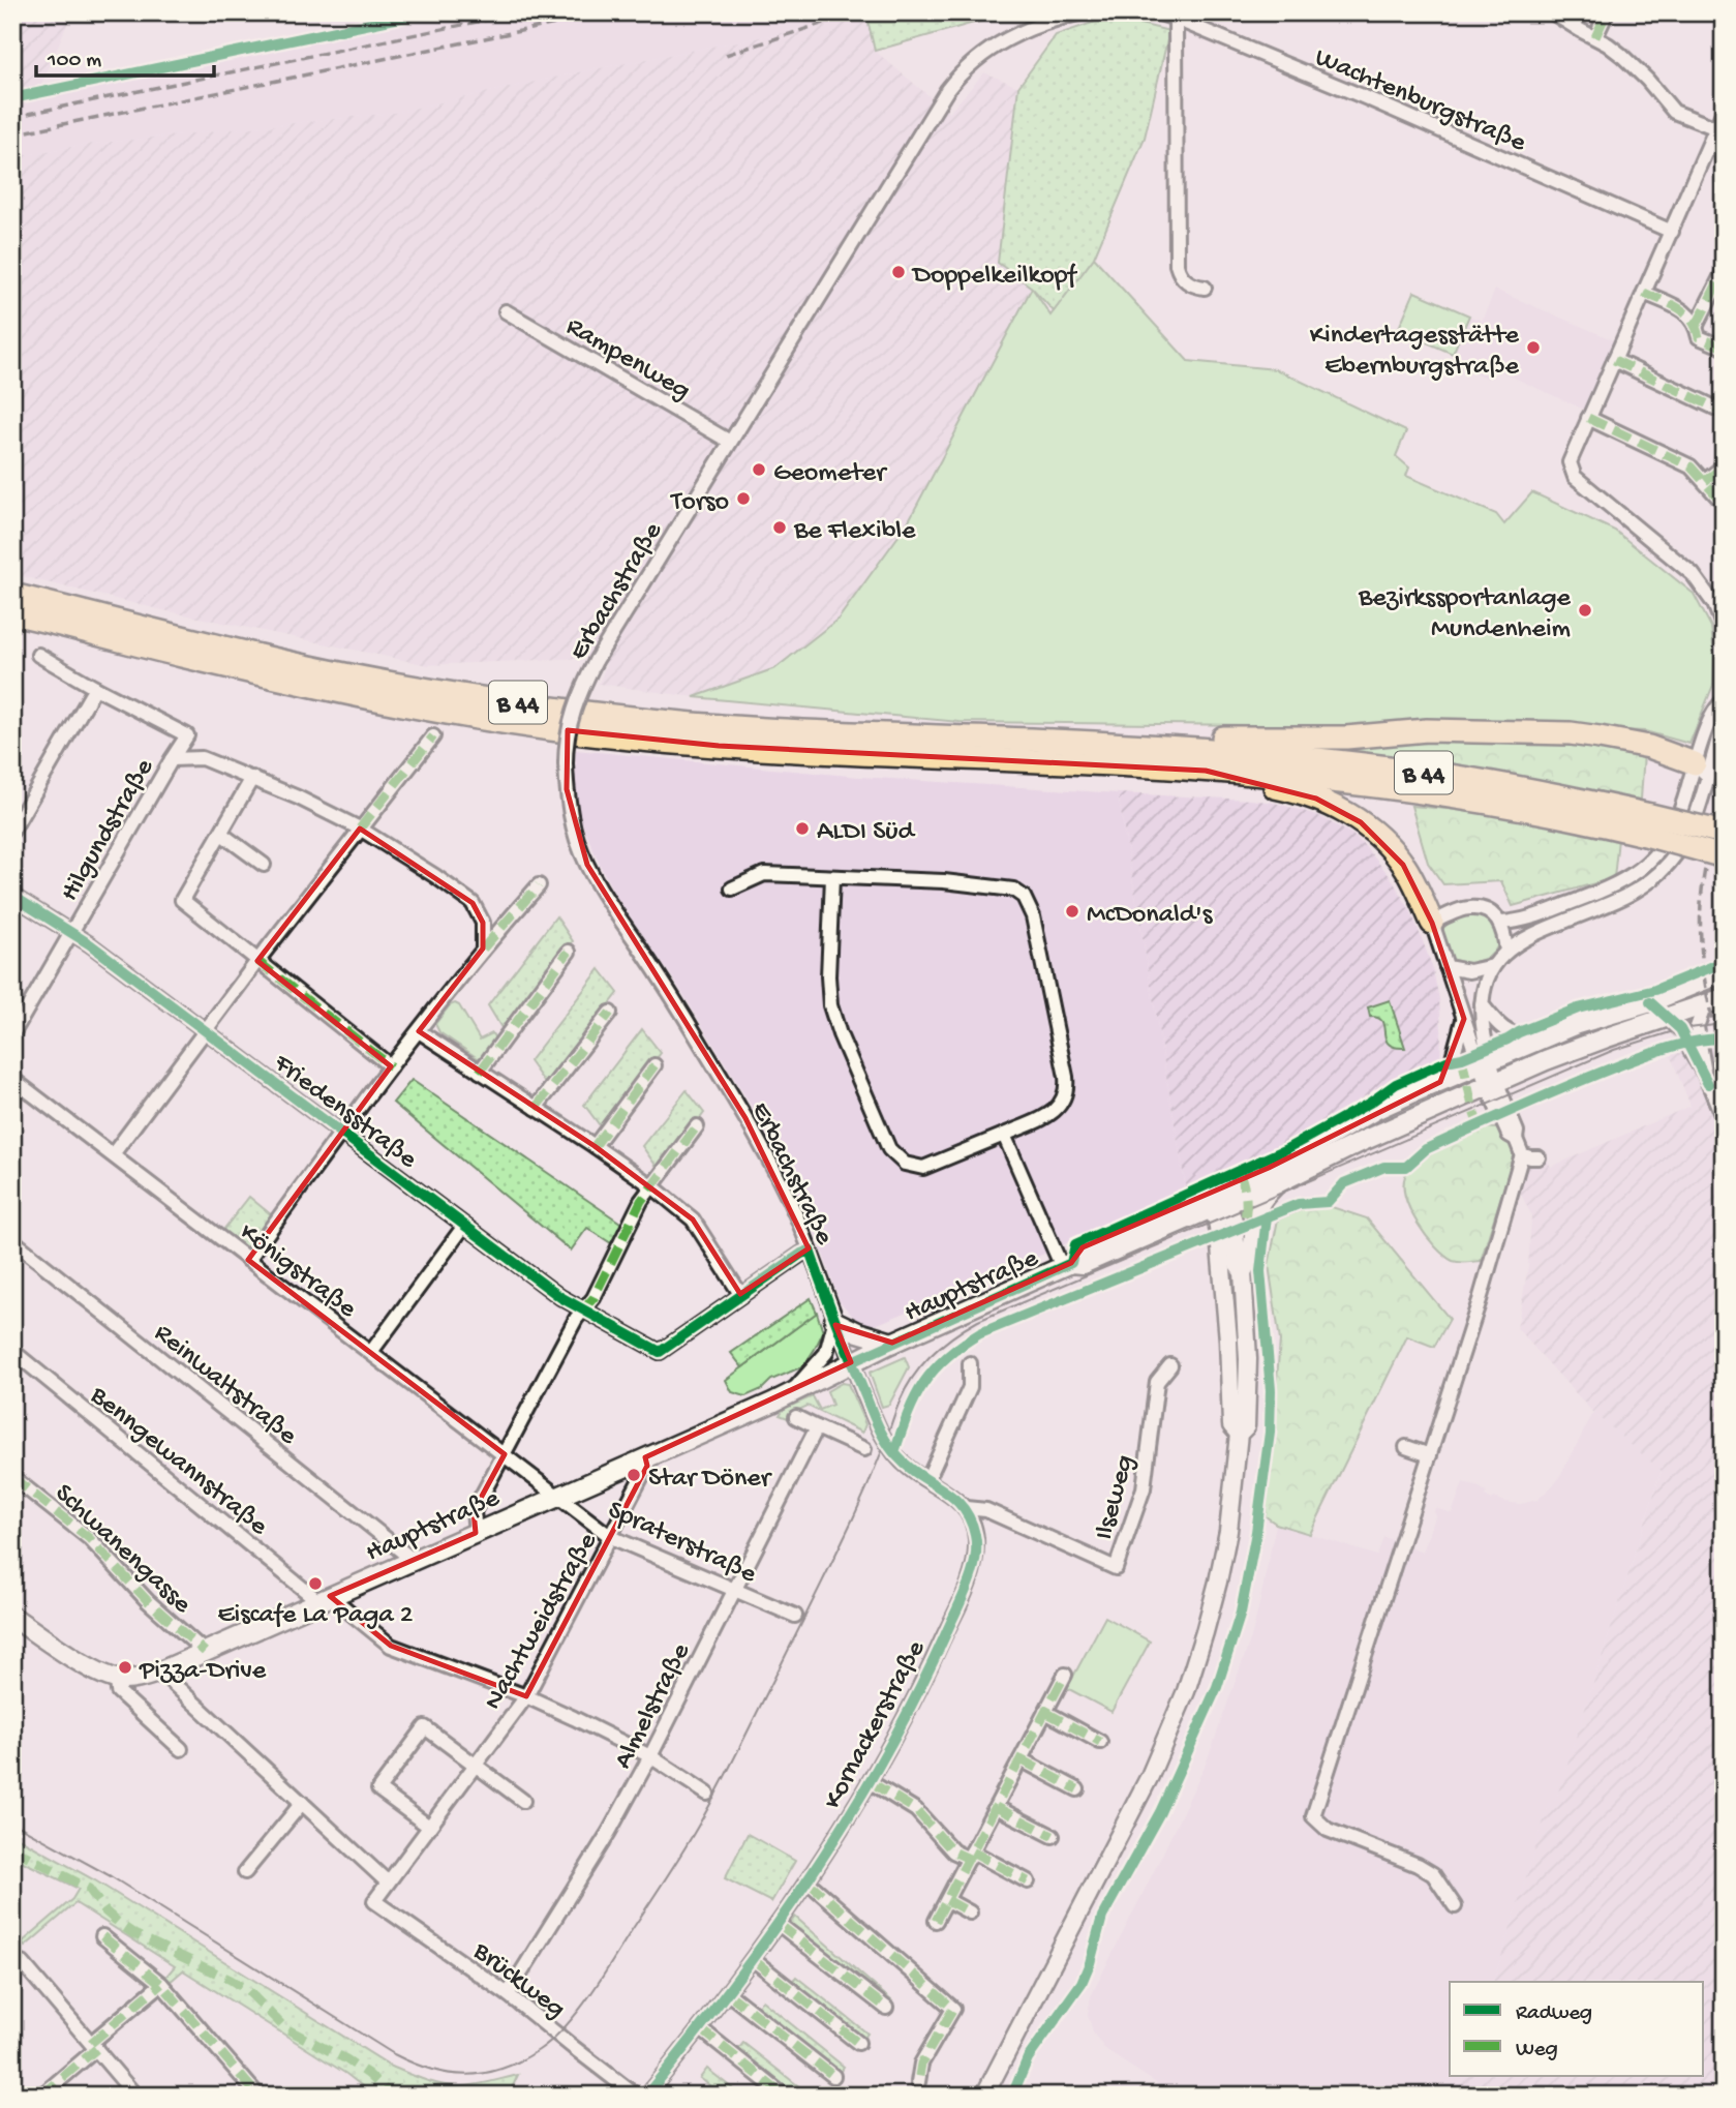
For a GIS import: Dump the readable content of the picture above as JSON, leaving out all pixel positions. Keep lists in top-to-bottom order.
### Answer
{
  "streets": {
    "highway": ["B 44"],
    "main road": ["Hauptstraße"],
    "street": [
      "Wachtenburgstraße",
      "Rampenweg",
      "Erbachstraße",
      "Hilgundstraße",
      "Friedensstraße",
      "Königstraße",
      "Reinwaltstraße",
      "Benngewannstraße",
      "Ilseweg",
      "Spraterstraße",
      "Schwanengasse",
      "Nachtweidstraße",
      "Almelstraße",
      "Kornackerstraße",
      "Brückweg"
    ]
  },
  "crossings": [
    ["Rampenweg", "Erbachstraße"],
    ["Erbachstraße", "Hauptstraße"],
    ["Hilgundstraße", "Friedensstraße"],
    ["Königstraße", "Hauptstraße"],
    ["Königstraße", "Spraterstraße"],
    ["Hauptstraße", "Reinwaltstraße"],
    ["Hauptstraße", "Benngewannstraße"],
    ["Hauptstraße", "Spraterstraße"],
    ["Hauptstraße", "Schwanengasse"],
    ["Hauptstraße", "Nachtweidstraße"],
    ["Benngewannstraße", "Nachtweidstraße"],
    ["Benngewannstraße", "Almelstraße"],
    ["Ilseweg", "Kornackerstraße"],
    ["Spraterstraße", "Nachtweidstraße"],
    ["Spraterstraße", "Almelstraße"],
    ["Nachtweidstraße", "Brückweg"],
    ["Almelstraße", "Brückweg"]
  ],
  "places": [
    "Doppelkeilkopf",
    "Kindertagesstätte Ebernburgstraße",
    "Geometer",
    "Torso",
    "Be Flexible",
    "Bezirkssportanlage Mundenheim",
    "ALDI Süd",
    "McDonald's",
    "Star Döner",
    "Eiscafe La Paga 2",
    "Pizza-Drive"
  ],
  "legend": ["Radweg", "Weg"],
  "scale_bar": "100 m"
}
